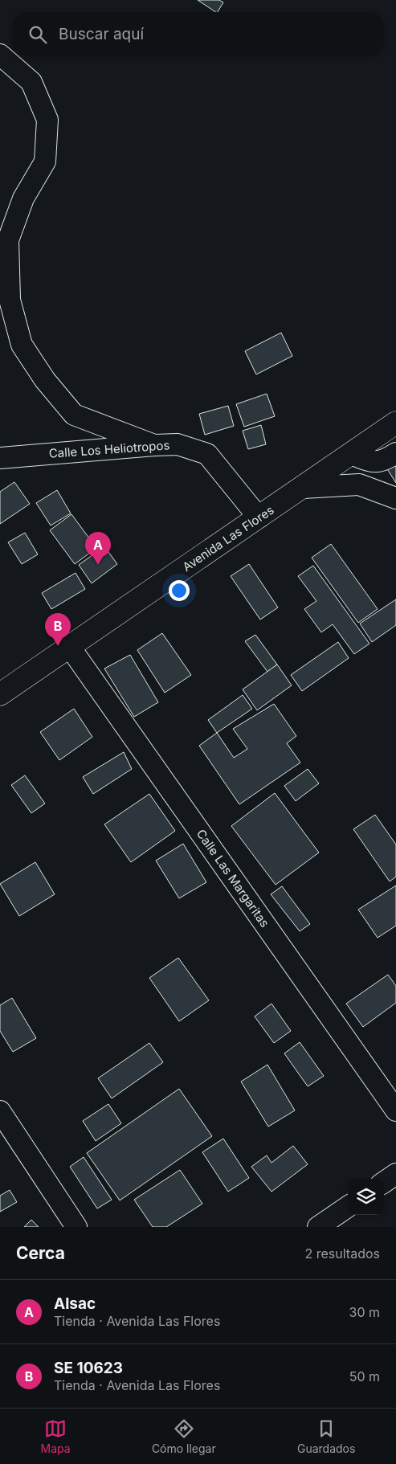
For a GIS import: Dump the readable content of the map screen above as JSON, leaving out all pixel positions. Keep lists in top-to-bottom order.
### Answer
{
  "streets": {
    "highway": ["Avenida Las Flores"],
    "street": ["Calle Los Heliotropos", "Calle Las Margaritas"]
  },
  "crossings": [
    ["Calle Los Heliotropos", "Avenida Las Flores"],
    ["Avenida Las Flores", "Calle Las Margaritas"]
  ],
  "page": {
    "search": "Buscar aquí",
    "pins": ["A", "B"],
    "heading": ["Cerca", "2 resultados"],
    "list": [
      {
        "mark": "A",
        "name": "Alsac",
        "note": "Tienda · Avenida Las Flores",
        "value": "30 m"
      },
      {
        "mark": "B",
        "name": "SE 10623",
        "note": "Tienda · Avenida Las Flores",
        "value": "50 m"
      }
    ],
    "nav": ["Mapa", "Cómo llegar", "Guardados"]
  }
}
